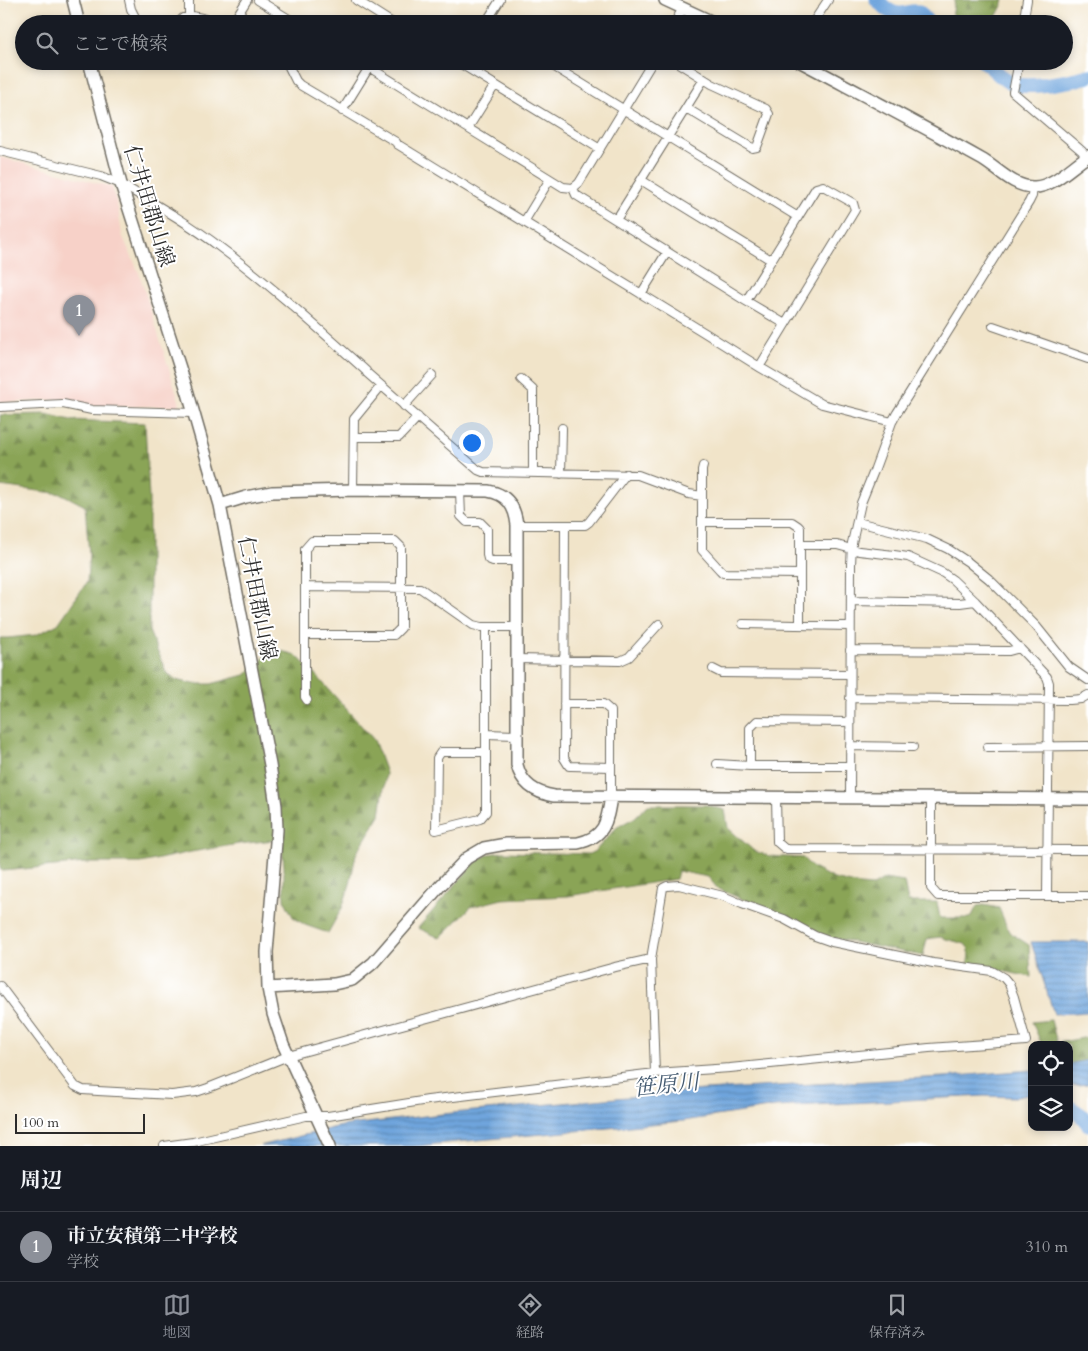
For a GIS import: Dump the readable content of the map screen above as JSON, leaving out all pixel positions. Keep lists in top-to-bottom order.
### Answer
{
  "streets": {
    "street": ["仁井田郡山線"]
  },
  "water": ["笹原川"],
  "scale_bar": "100 m",
  "page": {
    "search": "ここで検索",
    "pins": "1",
    "scale": "100 m",
    "heading": "周辺",
    "list": [
      {
        "mark": "1",
        "name": "市立安積第二中学校",
        "note": "学校",
        "value": "310 m"
      }
    ],
    "nav": ["地図", "経路", "保存済み"]
  }
}
